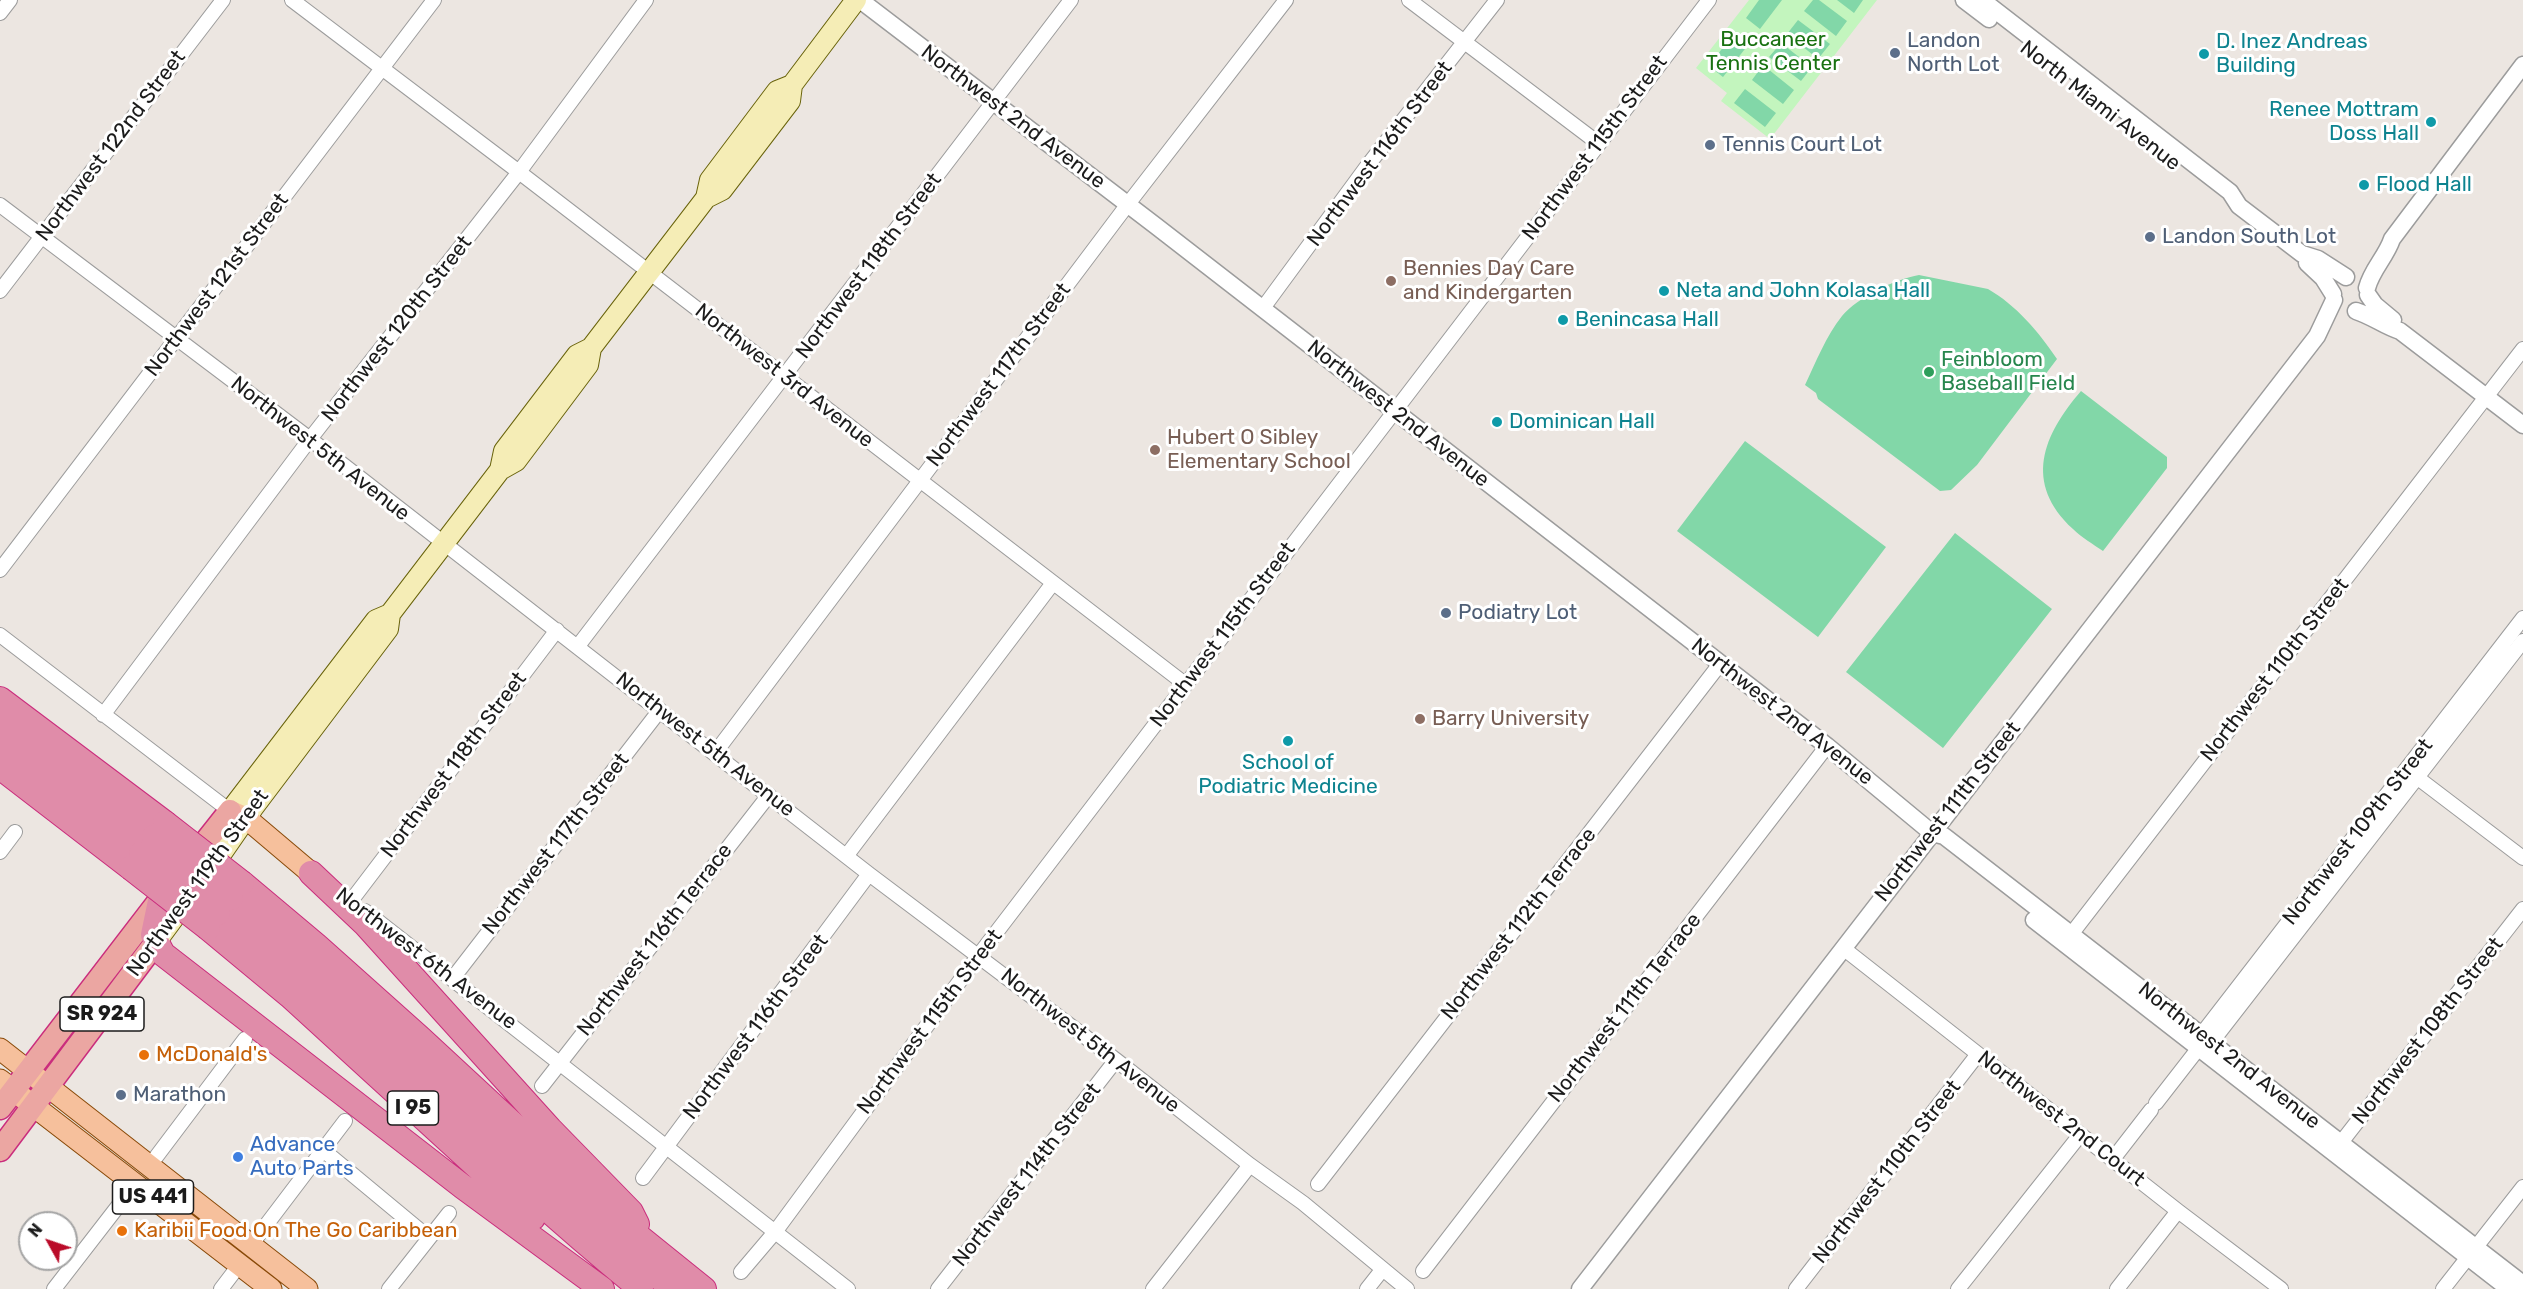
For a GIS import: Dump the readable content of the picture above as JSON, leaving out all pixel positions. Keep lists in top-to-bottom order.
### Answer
{
  "streets": {
    "highway": ["Northwest 119th Street", "SR 924", "I 95"],
    "main road": ["Northwest 6th Avenue", "US 441"],
    "street": [
      "North Miami Avenue",
      "Northwest 2nd Avenue",
      "Northwest 122nd Street",
      "Northwest 115th Street",
      "Northwest 116th Street",
      "Northwest 118th Street",
      "Northwest 121st Street",
      "Northwest 120th Street",
      "Northwest 117th Street",
      "Northwest 3rd Avenue",
      "Northwest 5th Avenue",
      "Northwest 110th Street",
      "Northwest 111th Street",
      "Northwest 109th Street",
      "Northwest 112th Terrace",
      "Northwest 116th Terrace",
      "Northwest 111th Terrace",
      "Northwest 108th Street",
      "Northwest 2nd Court",
      "Northwest 114th Street"
    ]
  },
  "crossings": [
    ["North Miami Avenue", "Northwest 111th Street"],
    ["Northwest 2nd Avenue", "Northwest 115th Street"],
    ["Northwest 2nd Avenue", "Northwest 116th Street"],
    ["Northwest 2nd Avenue", "Northwest 118th Street"],
    ["Northwest 2nd Avenue", "Northwest 117th Street"],
    ["Northwest 2nd Avenue", "Northwest 110th Street"],
    ["Northwest 2nd Avenue", "Northwest 111th Street"],
    ["Northwest 2nd Avenue", "Northwest 109th Street"],
    ["Northwest 2nd Avenue", "Northwest 119th Street"],
    ["Northwest 2nd Avenue", "Northwest 112th Terrace"],
    ["Northwest 2nd Avenue", "Northwest 111th Terrace"],
    ["Northwest 2nd Avenue", "Northwest 108th Street"],
    ["Northwest 122nd Street", "Northwest 5th Avenue"],
    ["Northwest 115th Street", "Northwest 3rd Avenue"],
    ["Northwest 115th Street", "Northwest 5th Avenue"],
    ["Northwest 115th Street", "Northwest 6th Avenue"],
    ["Northwest 116th Street", "Northwest 5th Avenue"],
    ["Northwest 116th Street", "Northwest 6th Avenue"],
    ["Northwest 118th Street", "Northwest 3rd Avenue"],
    ["Northwest 118th Street", "Northwest 5th Avenue"],
    ["Northwest 118th Street", "Northwest 6th Avenue"],
    ["Northwest 121st Street", "Northwest 3rd Avenue"],
    ["Northwest 121st Street", "Northwest 5th Avenue"],
    ["Northwest 120th Street", "Northwest 3rd Avenue"],
    ["Northwest 120th Street", "Northwest 5th Avenue"],
    ["Northwest 120th Street", "Northwest 6th Avenue"],
    ["Northwest 117th Street", "Northwest 3rd Avenue"],
    ["Northwest 117th Street", "Northwest 5th Avenue"],
    ["Northwest 117th Street", "Northwest 6th Avenue"],
    ["Northwest 3rd Avenue", "Northwest 119th Street"],
    ["Northwest 5th Avenue", "Northwest 119th Street"],
    ["Northwest 5th Avenue", "Northwest 116th Terrace"],
    ["Northwest 5th Avenue", "Northwest 114th Street"],
    ["Northwest 110th Street", "Northwest 2nd Court"],
    ["Northwest 111th Street", "Northwest 2nd Court"],
    ["Northwest 109th Street", "Northwest 2nd Court"],
    ["Northwest 119th Street", "Northwest 6th Avenue"],
    ["Northwest 119th Street", "US 441"],
    ["Northwest 116th Terrace", "Northwest 6th Avenue"]
  ],
  "parks": ["Buccaneer Tennis Center"],
  "places": [
    "Landon North Lot",
    "D. Inez Andreas Building",
    "Renee Mottram Doss Hall",
    "Tennis Court Lot",
    "Flood Hall",
    "Landon South Lot",
    "Bennies Day Care and Kindergarten",
    "Neta and John Kolasa Hall",
    "Benincasa Hall",
    "Feinbloom Baseball Field",
    "Dominican Hall",
    "Hubert O Sibley Elementary School",
    "Podiatry Lot",
    "Barry University",
    "School of Podiatric Medicine",
    "McDonald's",
    "Marathon",
    "Advance Auto Parts",
    "Karibii Food On The Go Caribbean"
  ],
  "north": "top left"
}
